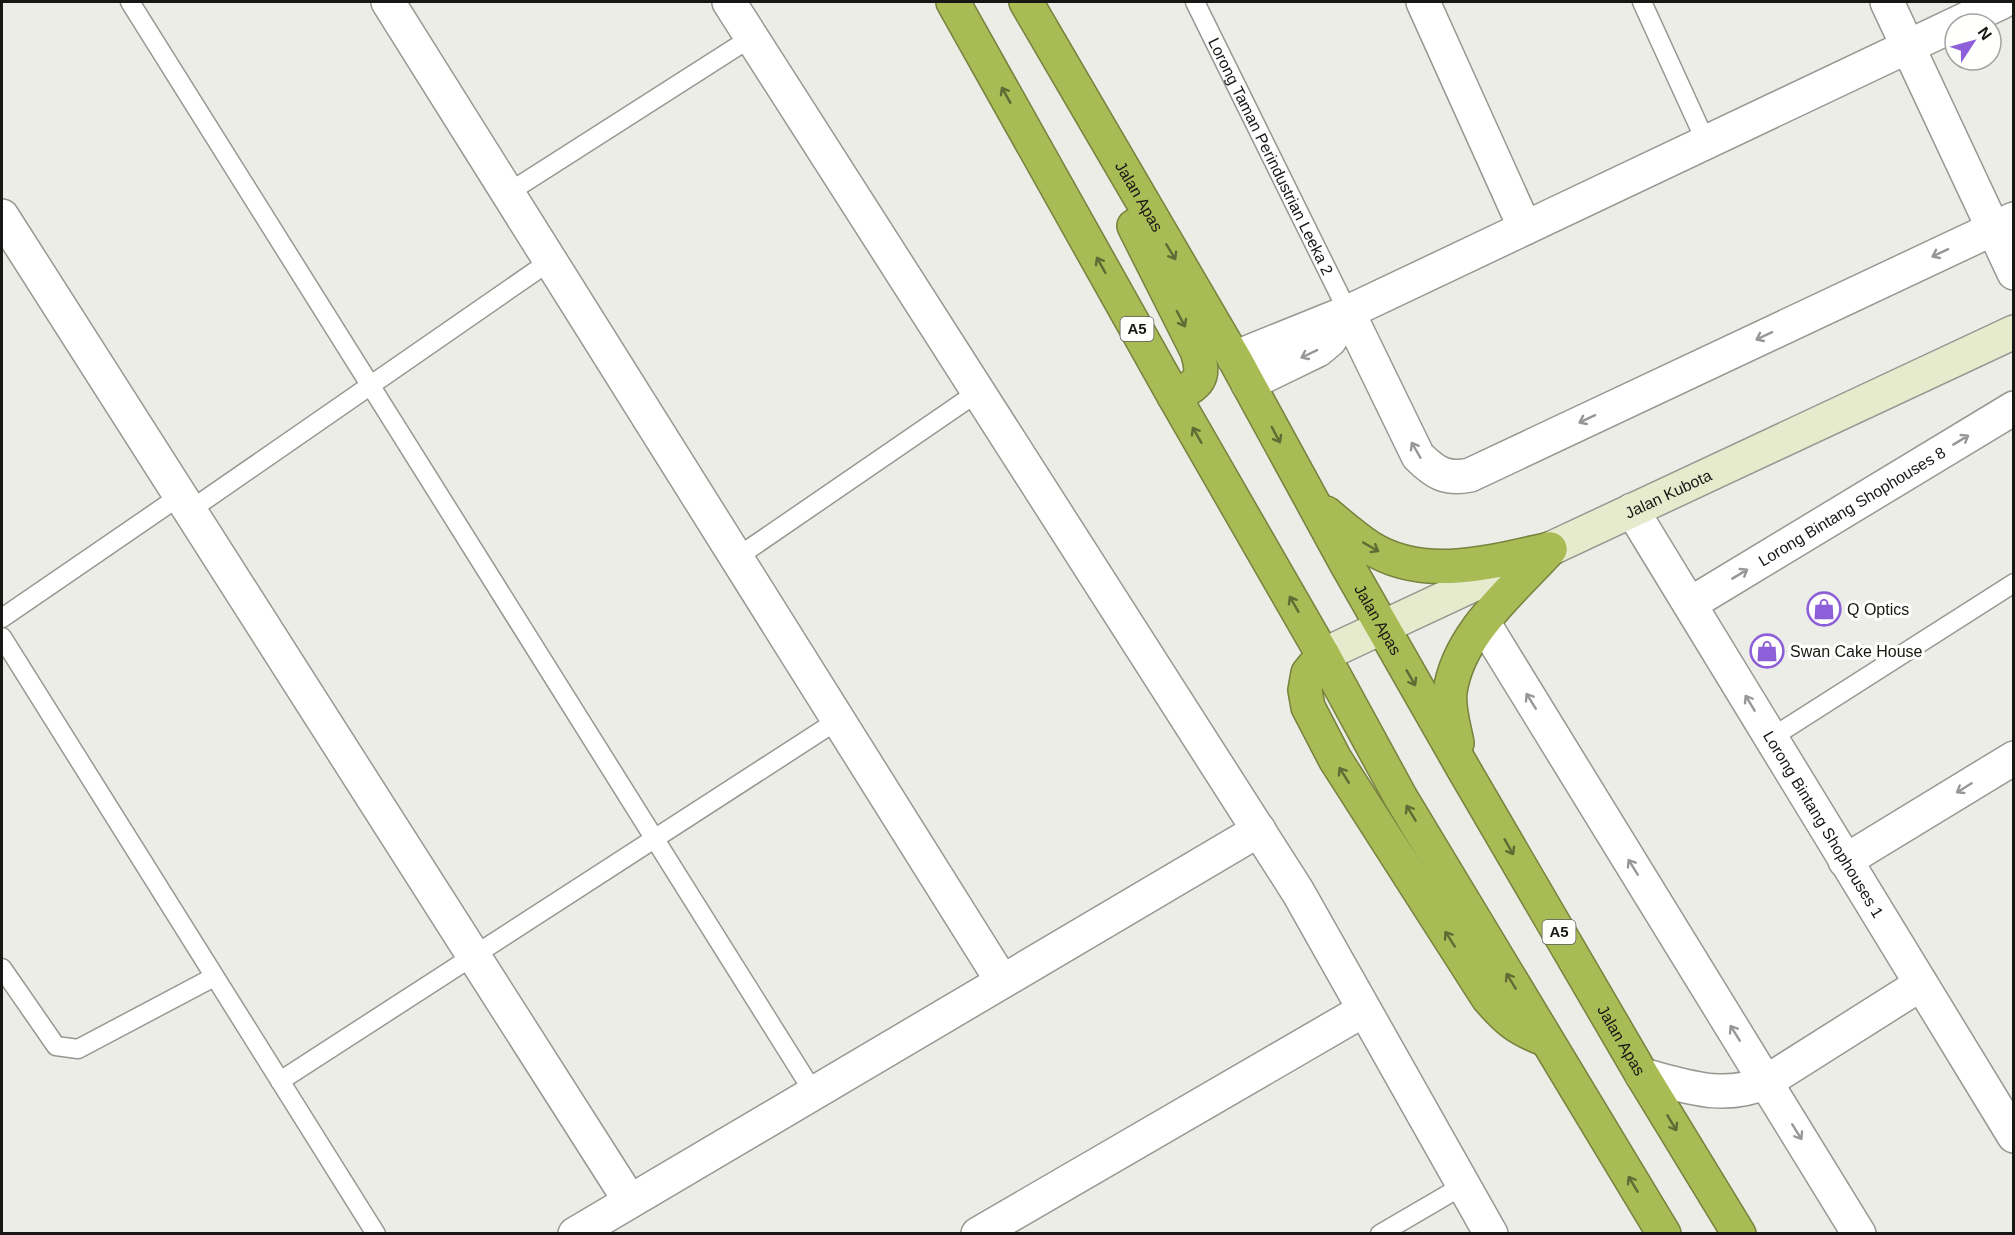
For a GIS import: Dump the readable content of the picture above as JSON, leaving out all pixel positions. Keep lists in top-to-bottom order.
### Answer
{
  "streets": {
    "highway": ["Jalan Apas", "A5"],
    "street": ["Jalan Kubota", "Lorong Bintang Shophouses 8", "Lorong Bintang Shophouses 1"],
    "lane": ["Lorong Taman Perindustrian Leeka 2"]
  },
  "crossings": [
    ["Jalan Apas", "Jalan Kubota"],
    ["A5", "Jalan Kubota"],
    ["Jalan Kubota", "Lorong Bintang Shophouses 1"],
    ["Lorong Bintang Shophouses 8", "Lorong Bintang Shophouses 1"]
  ],
  "one_way": ["Lorong Bintang Shophouses 8"],
  "places": {
    "shop": ["Q Optics", "Swan Cake House"]
  },
  "north": "top right"
}
